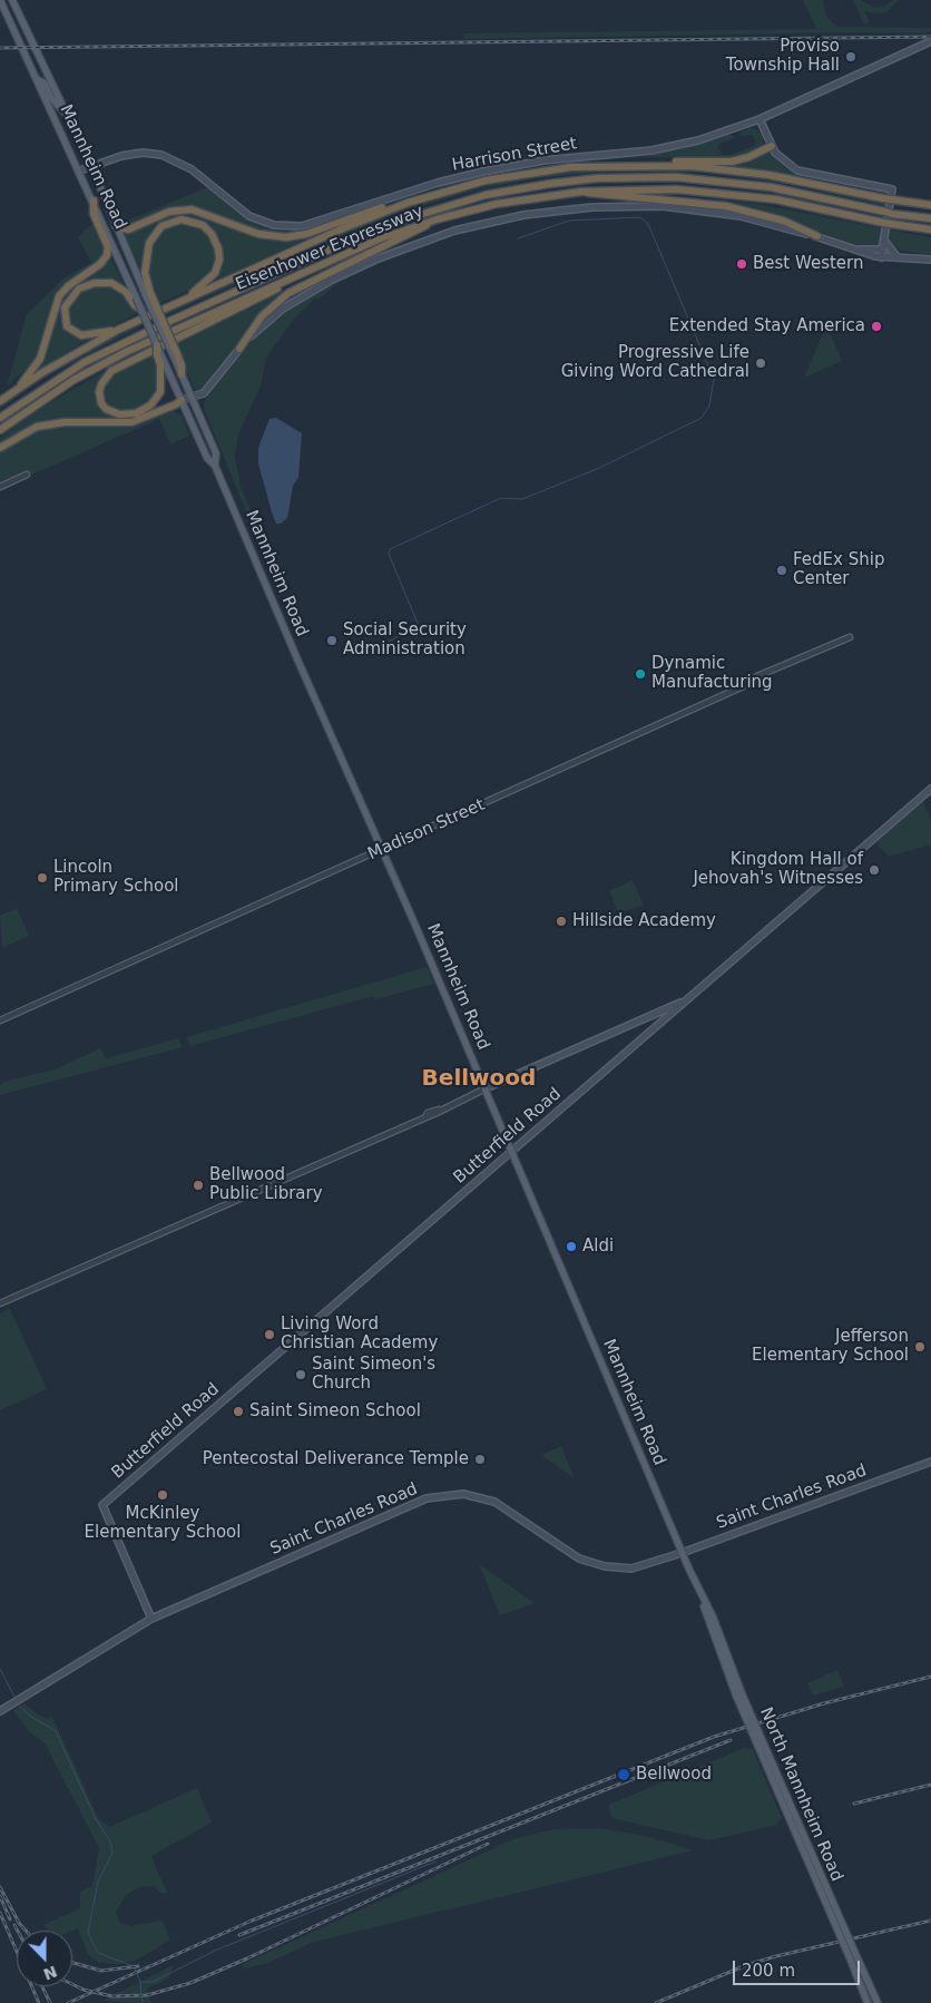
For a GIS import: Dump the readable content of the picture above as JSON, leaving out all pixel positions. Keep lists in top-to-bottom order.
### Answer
{
  "streets": {
    "highway": ["Eisenhower Expressway"],
    "main road": [
      "Harrison Street",
      "Mannheim Road",
      "Butterfield Road",
      "Saint Charles Road",
      "North Mannheim Road"
    ],
    "street": ["Madison Street"]
  },
  "crossings": [
    ["Harrison Street", "Mannheim Road"],
    ["Mannheim Road", "Madison Street"],
    ["Mannheim Road", "Butterfield Road"],
    ["Mannheim Road", "Saint Charles Road"],
    ["Mannheim Road", "North Mannheim Road"],
    ["Butterfield Road", "Saint Charles Road"],
    ["Saint Charles Road", "North Mannheim Road"]
  ],
  "districts": ["Bellwood"],
  "places": [
    "Proviso Township Hall",
    "Best Western",
    "Extended Stay America",
    "Progressive Life Giving Word Cathedral",
    "FedEx Ship Center",
    "Social Security Administration",
    "Dynamic Manufacturing",
    "Kingdom Hall of Jehovah's Witnesses",
    "Lincoln Primary School",
    "Hillside Academy",
    "Bellwood Public Library",
    "Aldi",
    "Living Word Christian Academy",
    "Jefferson Elementary School",
    "Saint Simeon's Church",
    "Saint Simeon School",
    "Pentecostal Deliverance Temple",
    "McKinley Elementary School",
    "Bellwood"
  ],
  "scale_bar": "200 m",
  "north": "bottom"
}
